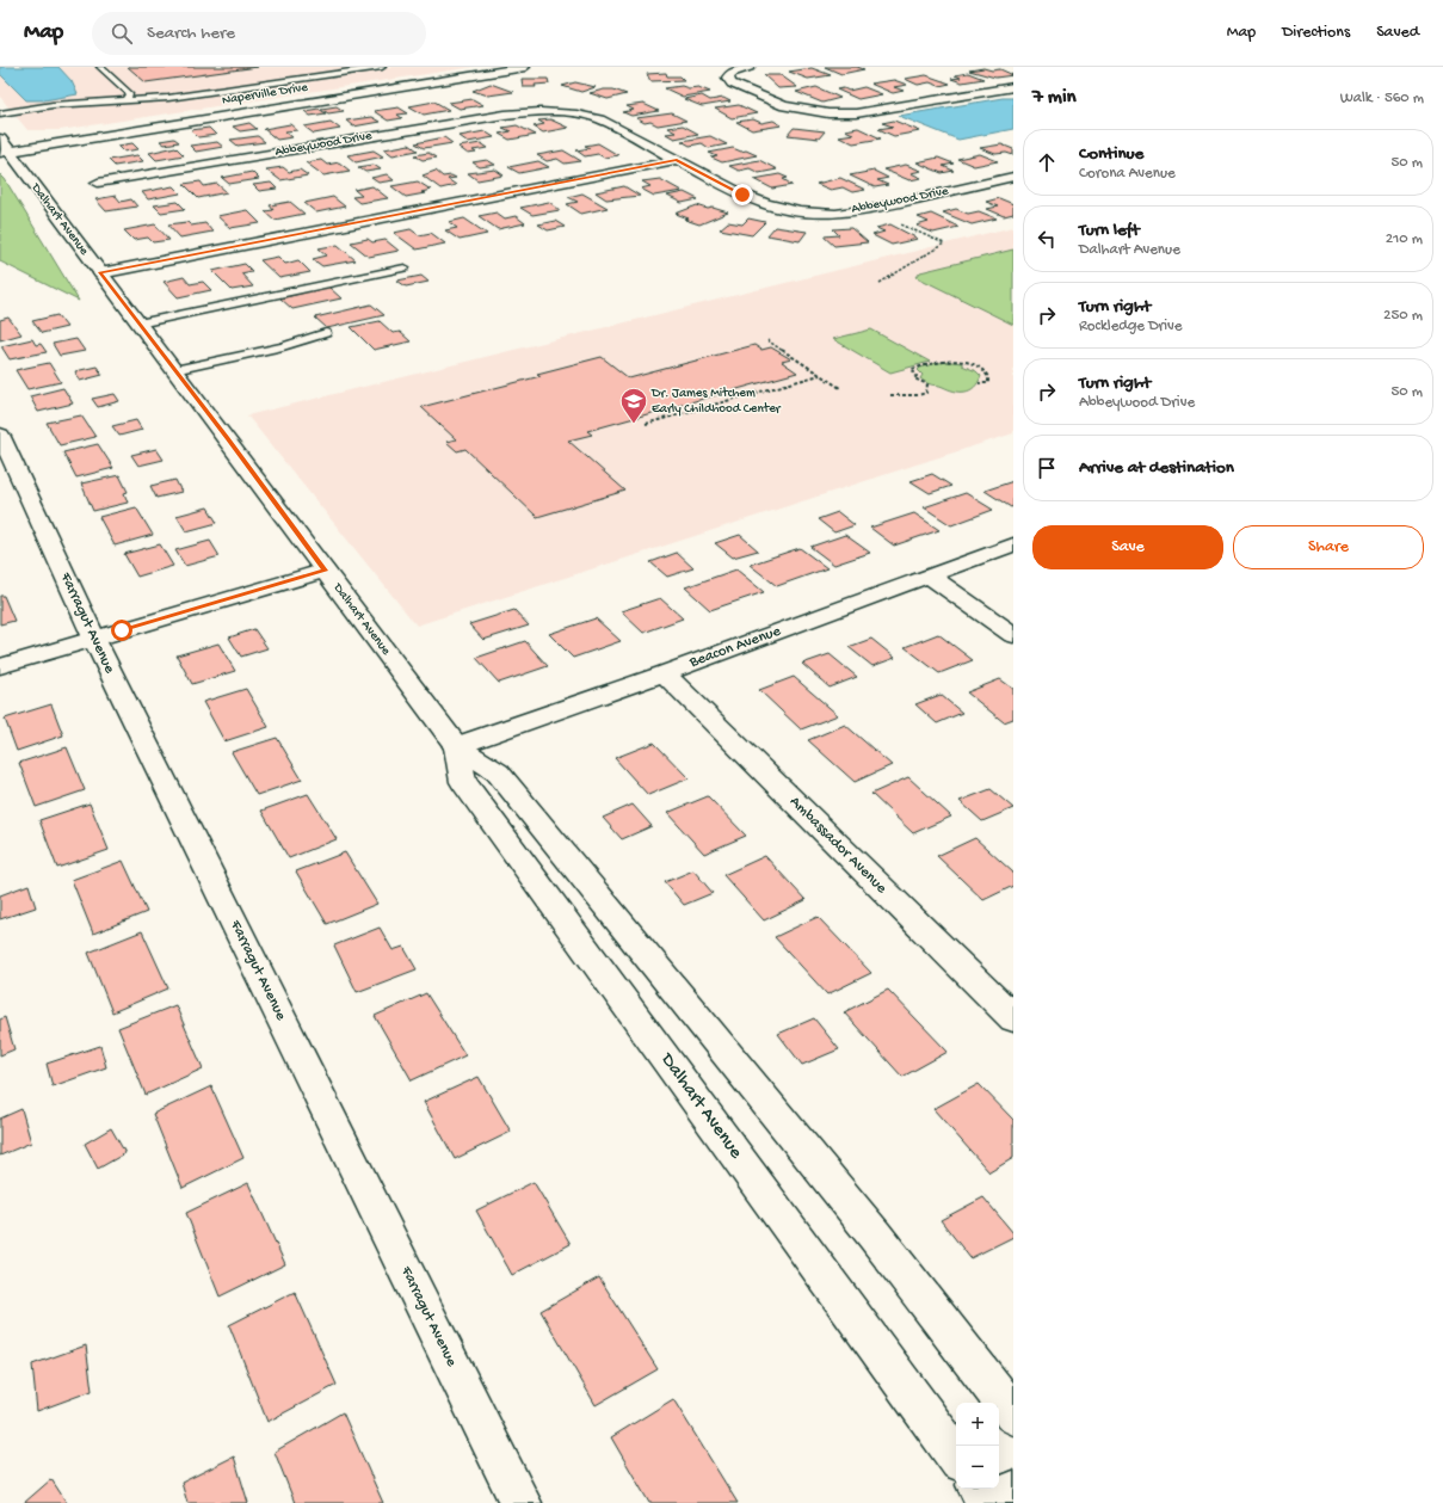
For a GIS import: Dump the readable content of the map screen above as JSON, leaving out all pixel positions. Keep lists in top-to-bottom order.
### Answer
{
  "streets": {
    "street": [
      "Naperville Drive",
      "Abbeywood Drive",
      "Dalhart Avenue",
      "Farragut Avenue",
      "Beacon Avenue",
      "Ambassador Avenue"
    ]
  },
  "crossings": [
    ["Naperville Drive", "Dalhart Avenue"],
    ["Dalhart Avenue", "Beacon Avenue"],
    ["Beacon Avenue", "Ambassador Avenue"]
  ],
  "places": {
    "school or university": ["Dr. James Mitchem Early Childhood Center"]
  },
  "page": {
    "header": "Map",
    "search": "Search here",
    "nav": ["Map", "Directions", "Saved"],
    "heading": ["7 min", "Walk · 560 m"],
    "list": [
      ["Continue", "Corona Avenue", "50 m"],
      ["Turn left", "Dalhart Avenue", "210 m"],
      ["Turn right", "Rockledge Drive", "250 m"],
      ["Turn right", "Abbeywood Drive", "50 m"],
      "Arrive at destination"
    ],
    "buttons": ["Save", "Share"],
    "map_buttons": ["+", "−"]
  }
}
